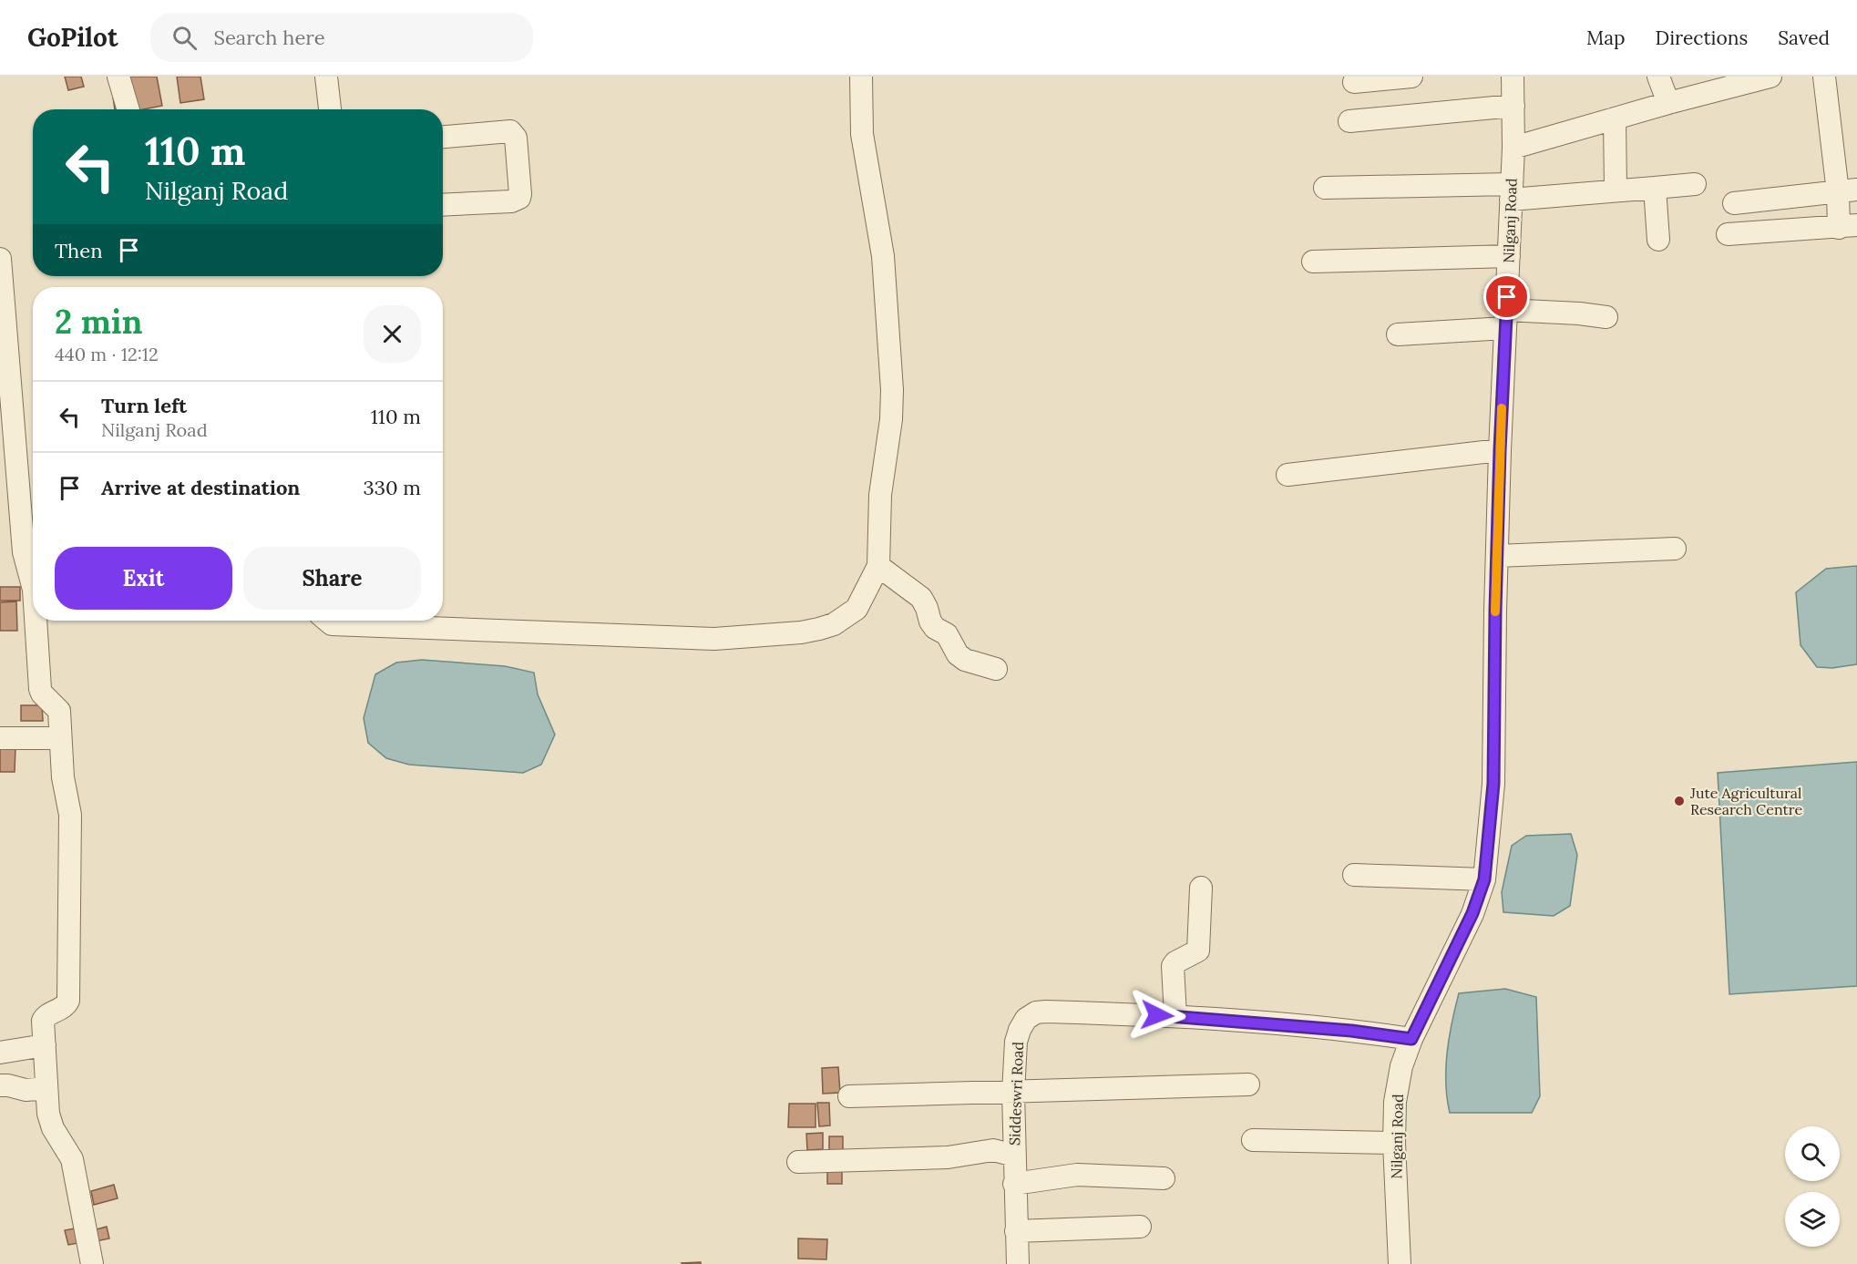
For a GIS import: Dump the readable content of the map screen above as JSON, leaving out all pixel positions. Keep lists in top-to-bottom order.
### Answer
{
  "streets": {
    "street": ["Nilganj Road", "Siddeswri Road"]
  },
  "crossings": [
    ["Nilganj Road", "Siddeswri Road"]
  ],
  "places": ["Jute Agricultural Research Centre"],
  "page": {
    "header": "GoPilot",
    "search": "Search here",
    "nav": ["Map", "Directions", "Saved"],
    "turn": ["110 m", "Nilganj Road"],
    "then": "Then",
    "heading": ["2 min", "440 m · 12:12"],
    "list": [
      {
        "name": "Turn left",
        "note": "Nilganj Road",
        "value": "110 m"
      },
      {
        "name": "Arrive at destination",
        "value": "330 m"
      }
    ],
    "buttons": ["Exit", "Share"]
  }
}
